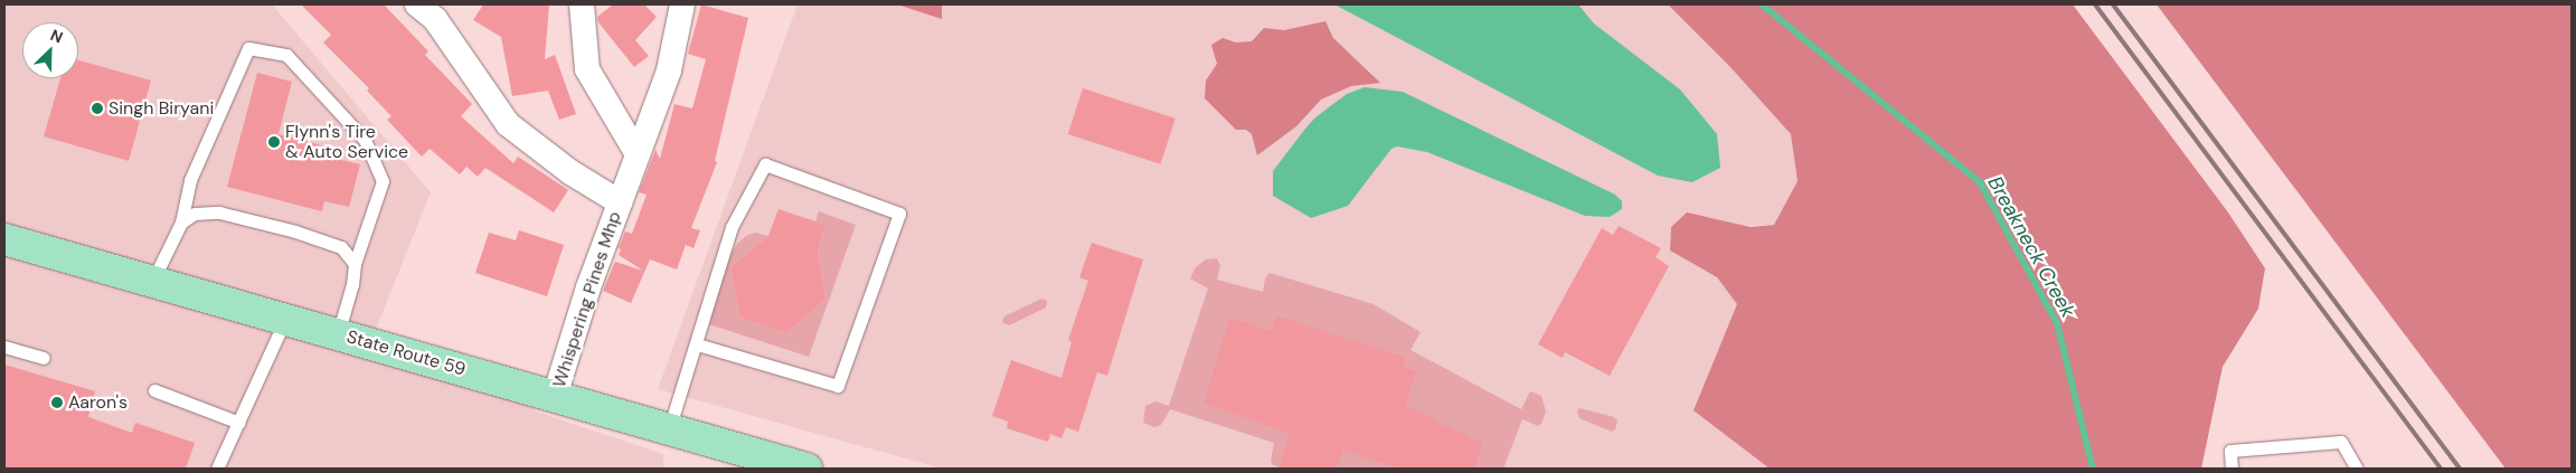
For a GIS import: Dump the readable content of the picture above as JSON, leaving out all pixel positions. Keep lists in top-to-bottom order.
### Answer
{
  "streets": {
    "main road": ["State Route 59"],
    "street": ["Whispering Pines Mhp"]
  },
  "crossings": [
    ["Whispering Pines Mhp", "State Route 59"]
  ],
  "water": ["Breakneck Creek"],
  "places": ["Singh Biryani", "Flynn's Tire & Auto Service", "Aaron's"],
  "north": "top right"
}
